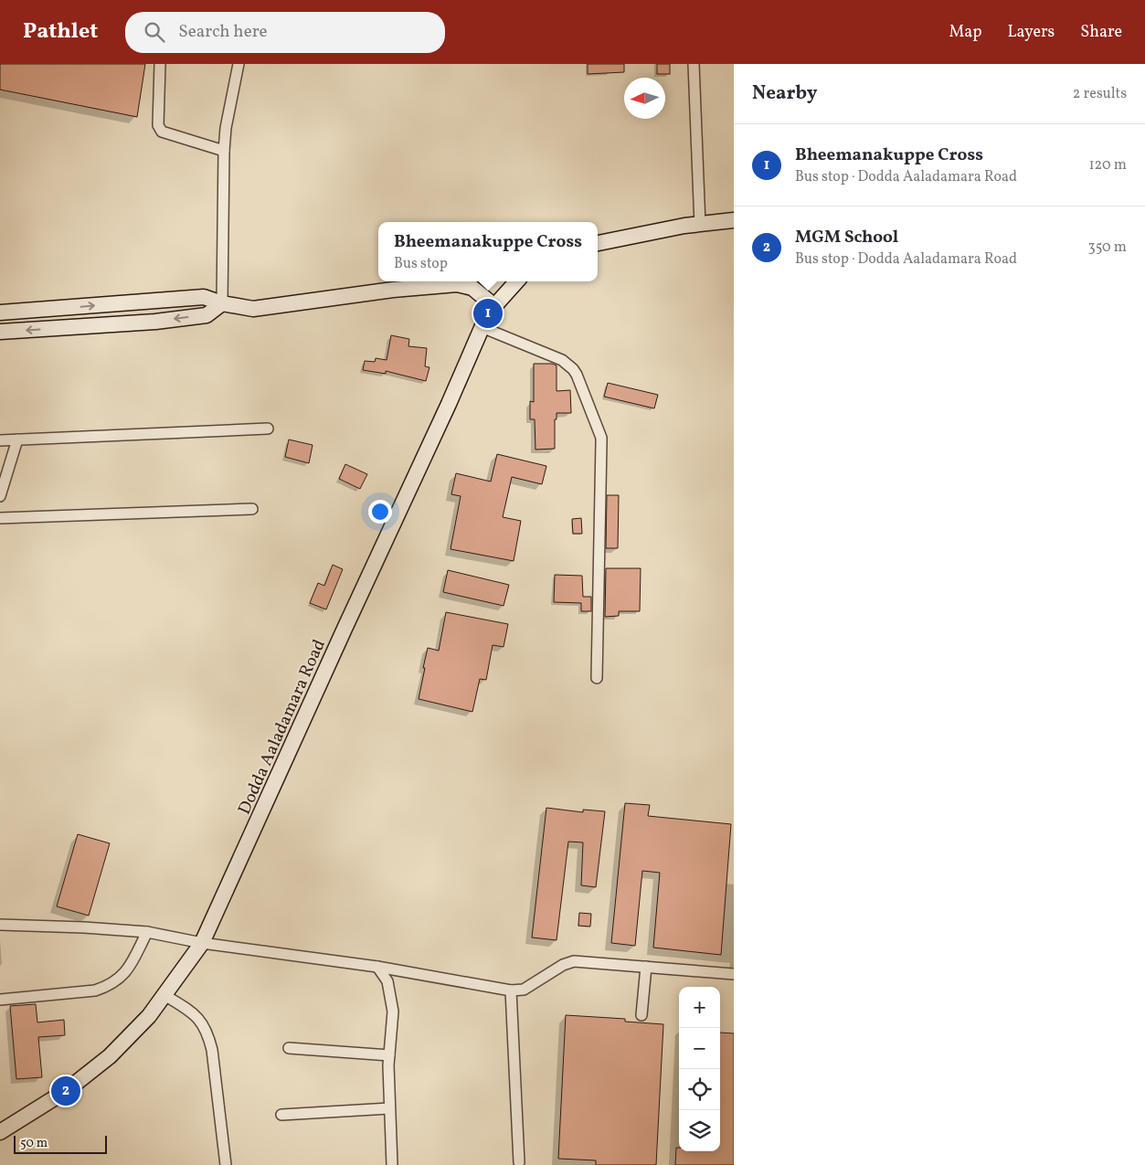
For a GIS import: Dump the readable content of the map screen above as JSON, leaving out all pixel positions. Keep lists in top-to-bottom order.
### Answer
{
  "streets": {
    "main road": ["Dodda Aaladamara Road"]
  },
  "scale_bar": "50 m",
  "north": "left",
  "page": {
    "header": "Pathlet",
    "search": "Search here",
    "nav": ["Map", "Layers", "Share"],
    "heading": ["Nearby", "2 results"],
    "list": [
      {
        "mark": "1",
        "name": "Bheemanakuppe Cross",
        "note": "Bus stop · Dodda Aaladamara Road",
        "value": "120 m"
      },
      {
        "mark": "2",
        "name": "MGM School",
        "note": "Bus stop · Dodda Aaladamara Road",
        "value": "350 m"
      }
    ],
    "popup": ["Bheemanakuppe Cross", "Bus stop"],
    "pins": ["1", "2"],
    "map_buttons": ["+", "−"],
    "scale": "50 m"
  }
}
